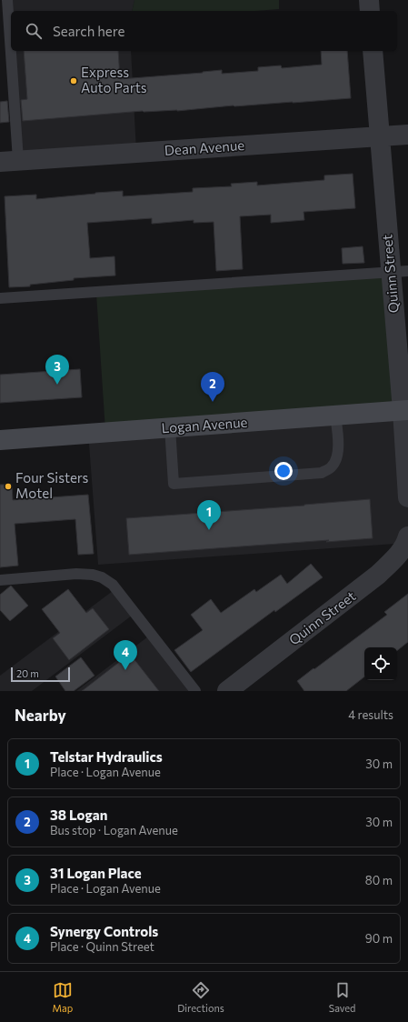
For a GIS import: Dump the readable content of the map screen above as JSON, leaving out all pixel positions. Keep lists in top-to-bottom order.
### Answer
{
  "streets": {
    "street": ["Dean Avenue", "Quinn Street", "Logan Avenue"]
  },
  "crossings": [
    ["Dean Avenue", "Quinn Street"],
    ["Quinn Street", "Logan Avenue"]
  ],
  "places": ["Express Auto Parts", "Four Sisters Motel"],
  "scale_bar": "20 m",
  "page": {
    "search": "Search here",
    "pins": [
      "3",
      "2",
      "1",
      "4"
    ],
    "scale": "20 m",
    "heading": ["Nearby", "4 results"],
    "list": [
      {
        "mark": "1",
        "name": "Telstar Hydraulics",
        "note": "Place · Logan Avenue",
        "value": "30 m"
      },
      {
        "mark": "2",
        "name": "38 Logan",
        "note": "Bus stop · Logan Avenue",
        "value": "30 m"
      },
      {
        "mark": "3",
        "name": "31 Logan Place",
        "note": "Place · Logan Avenue",
        "value": "80 m"
      },
      {
        "mark": "4",
        "name": "Synergy Controls",
        "note": "Place · Quinn Street",
        "value": "90 m"
      }
    ],
    "nav": ["Map", "Directions", "Saved"]
  }
}
